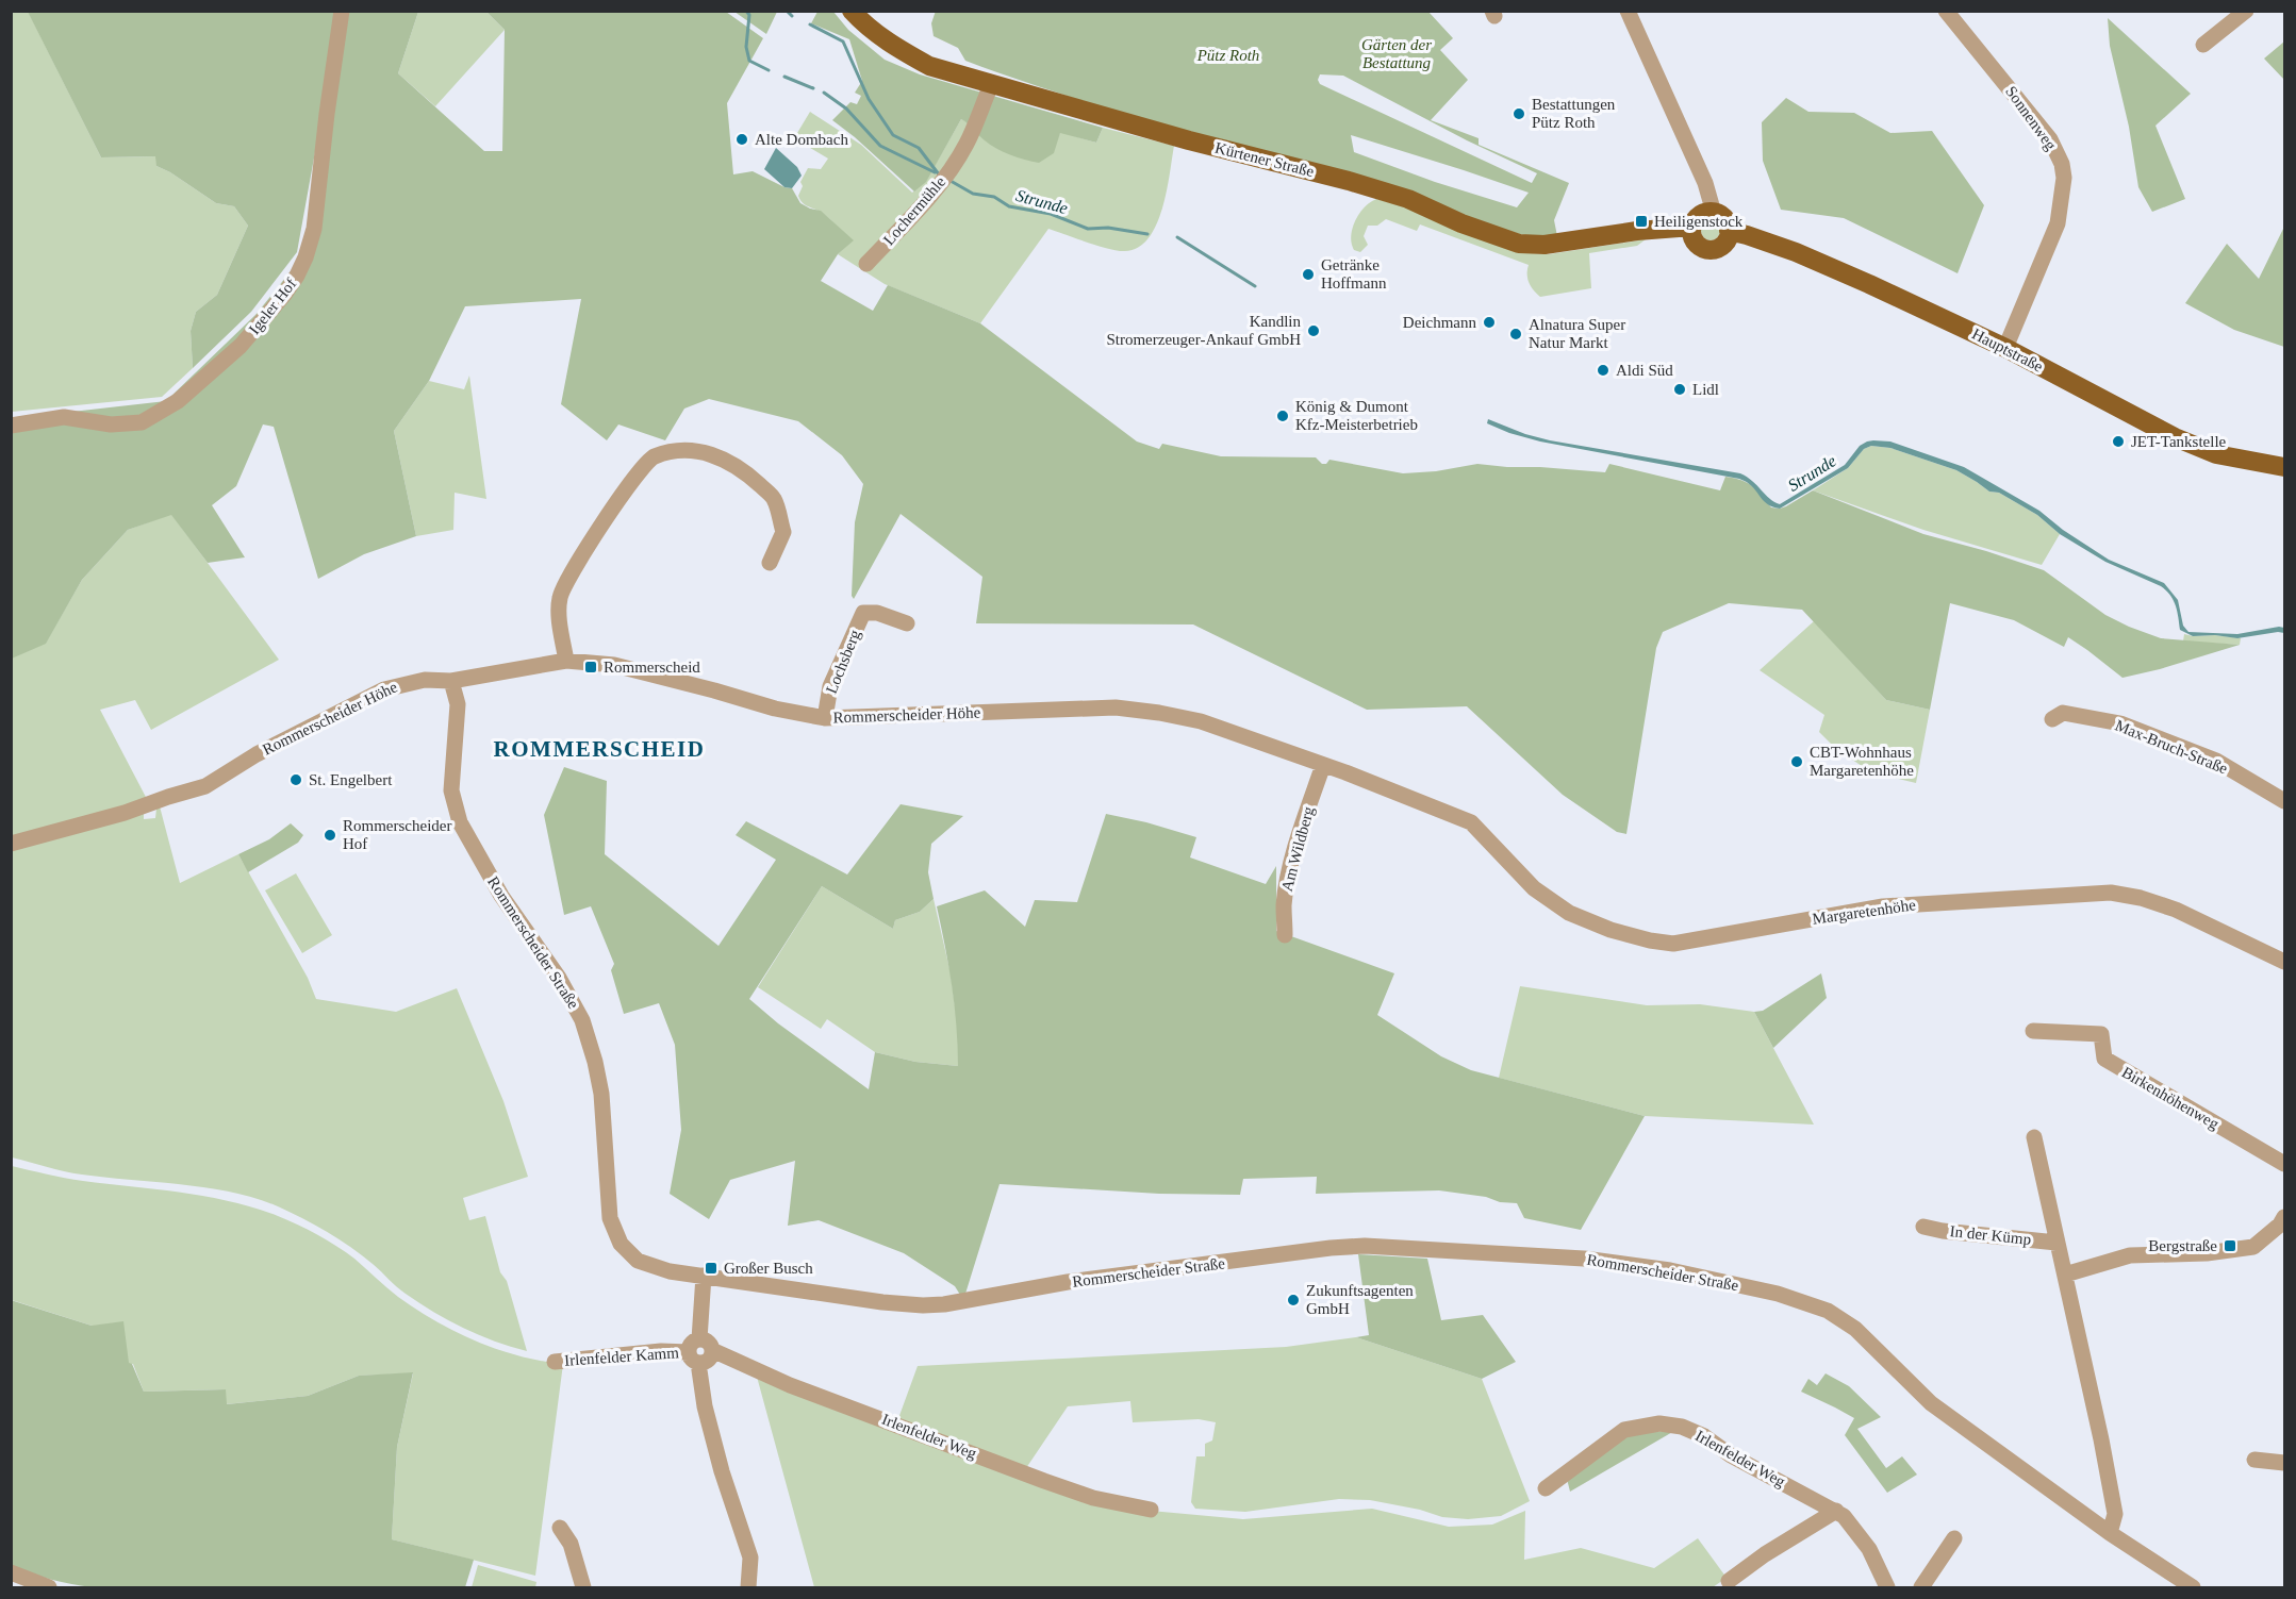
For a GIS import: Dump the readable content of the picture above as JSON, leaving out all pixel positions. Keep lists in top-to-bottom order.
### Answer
{
  "streets": {
    "main road": ["Kürtener Straße", "Hauptstraße"],
    "street": [
      "Sonnenweg",
      "Lochermühle",
      "Igeler Hof",
      "Lochsberg",
      "Rommerscheider Höhe",
      "Max-Bruch-Straße",
      "Am Wildberg",
      "Margaretenhöhe",
      "Rommerscheider Straße",
      "Birkenhöhenweg",
      "In der Kümp",
      "Irlenfelder Kamm",
      "Irlenfelder Weg"
    ]
  },
  "crossings": [
    ["Sonnenweg", "Hauptstraße"],
    ["Kürtener Straße", "Lochermühle"],
    ["Kürtener Straße", "Hauptstraße"],
    ["Lochsberg", "Rommerscheider Höhe"],
    ["Rommerscheider Höhe", "Am Wildberg"],
    ["Rommerscheider Höhe", "Margaretenhöhe"],
    ["Rommerscheider Höhe", "Rommerscheider Straße"]
  ],
  "districts": ["ROMMERSCHEID"],
  "water": ["Strunde"],
  "parks": ["Gärten der Bestattung", "Pütz Roth"],
  "places": {
    "other": [
      "Bestattungen Pütz Roth",
      "Alte Dombach",
      "Getränke Hoffmann",
      "Deichmann",
      "Kandlin Stromerzeuger-Ankauf GmbH",
      "Alnatura Super Natur Markt",
      "Aldi Süd",
      "Lidl",
      "König & Dumont Kfz-Meisterbetrieb",
      "JET-Tankstelle",
      "CBT-Wohnhaus Margaretenhöhe",
      "St. Engelbert",
      "Rommerscheider Hof",
      "Zukunftsagenten GmbH"
    ],
    "transit": [
      "Heiligenstock",
      "Rommerscheid",
      "Bergstraße",
      "Großer Busch"
    ]
  }
}
